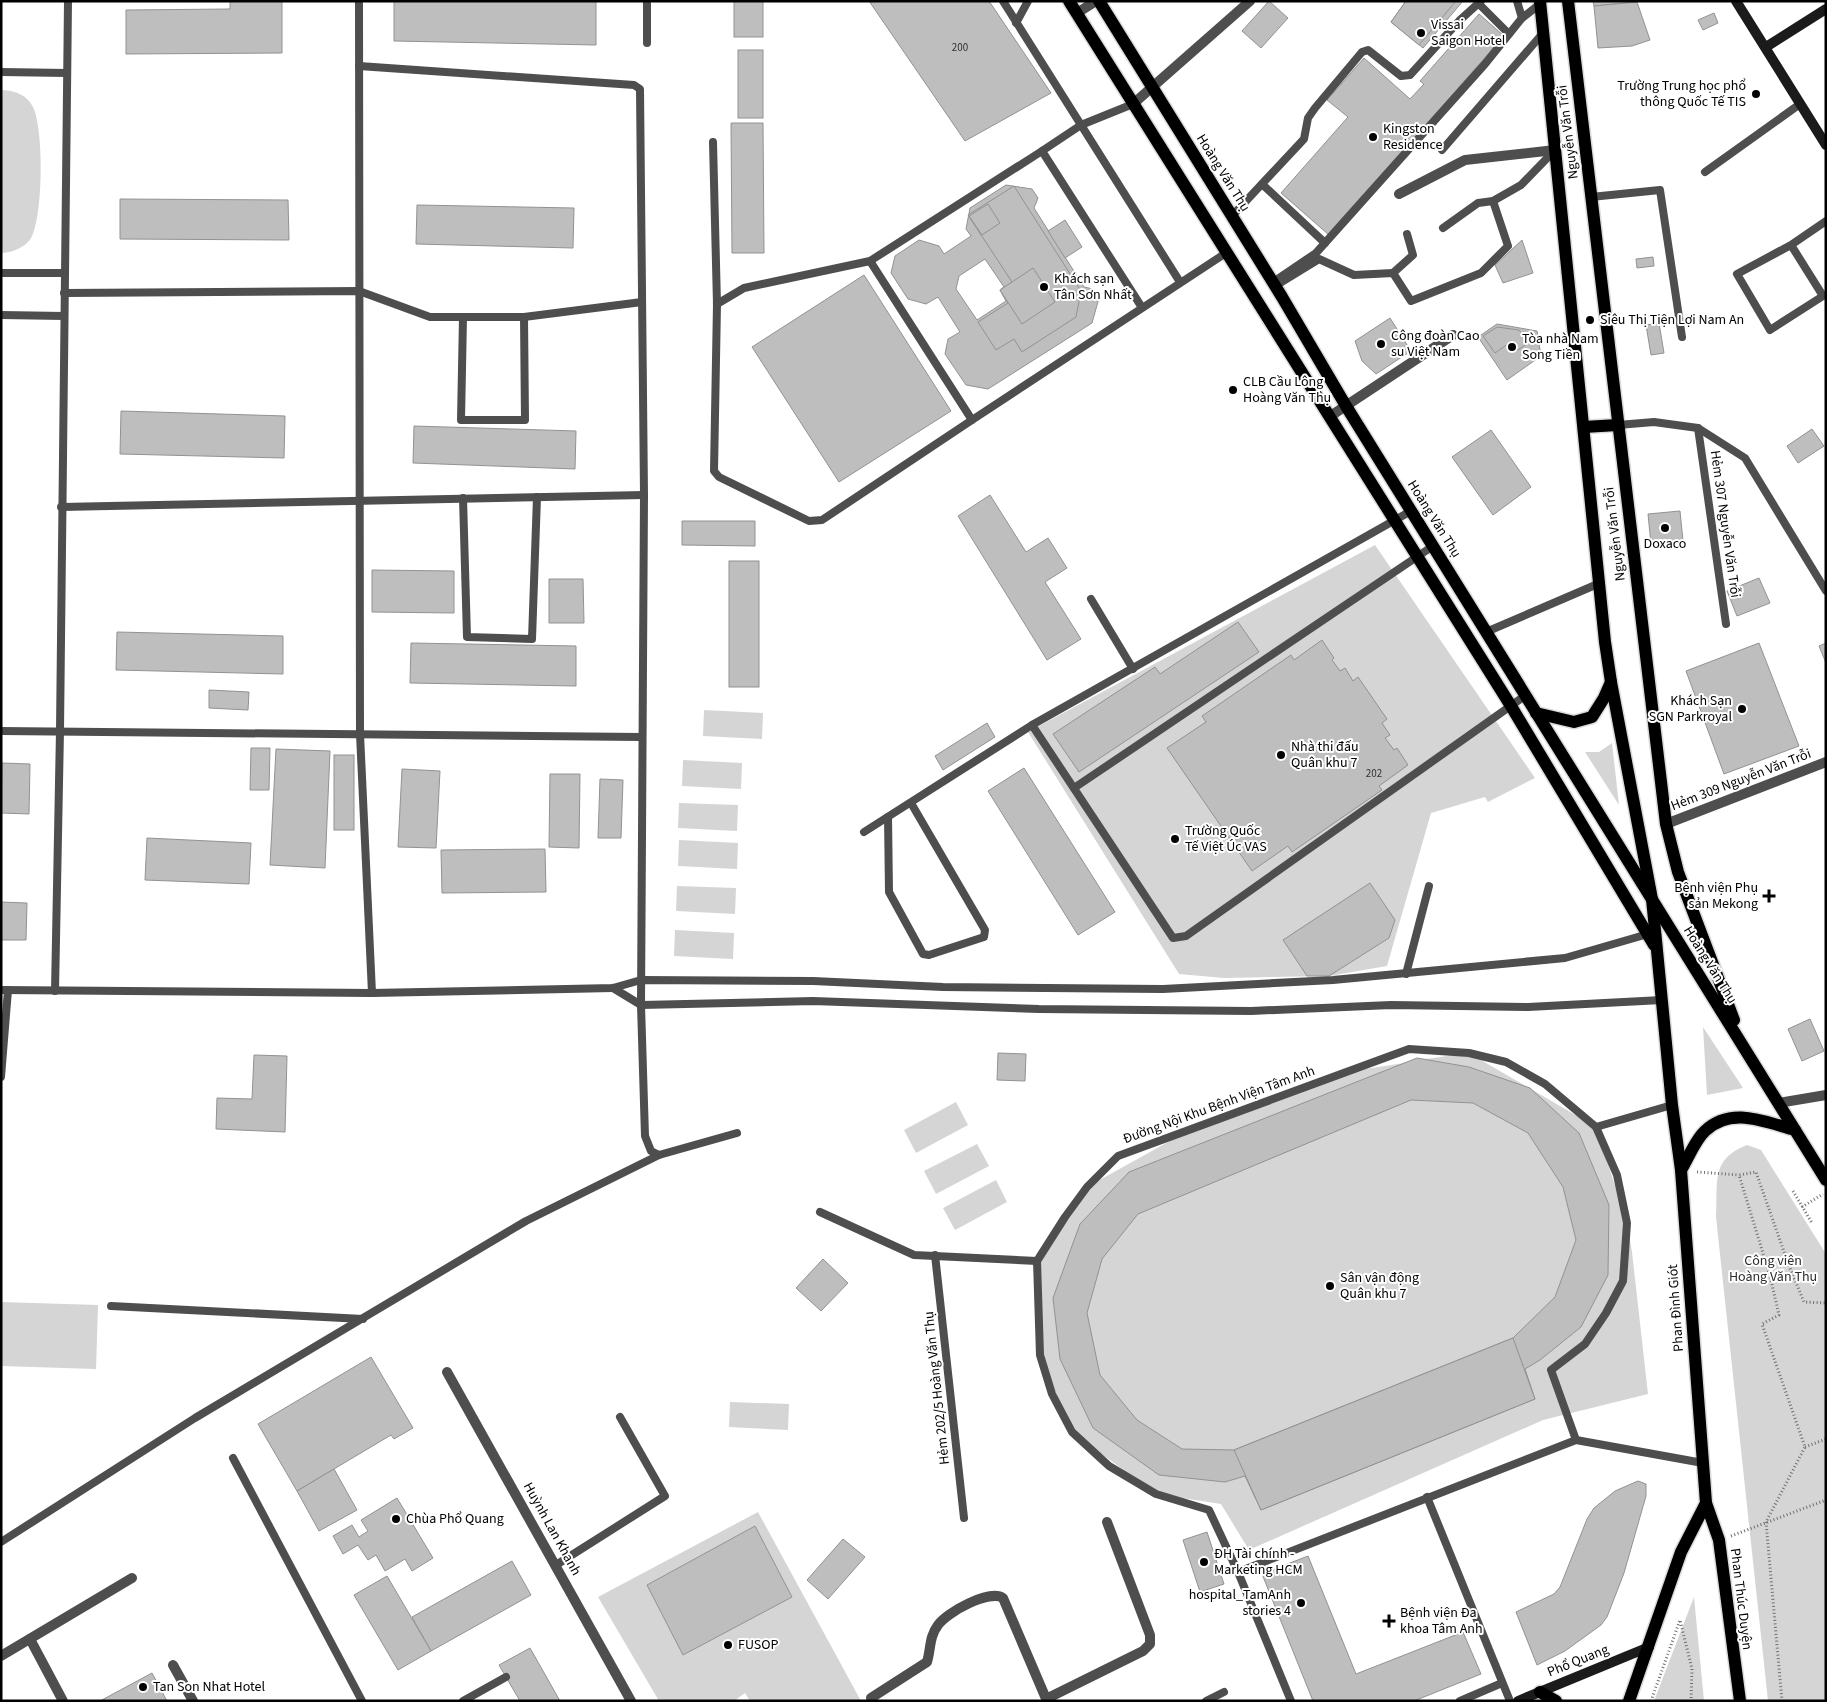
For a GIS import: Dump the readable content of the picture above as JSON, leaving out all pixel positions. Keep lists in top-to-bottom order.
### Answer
{
  "streets": {
    "main road": [
      "Nguyễn Văn Trỗi",
      "Hoàng Văn Thụ",
      "Phan Đình Giót",
      "Phan Thúc Duyện"
    ],
    "street": ["Hẻm 309 Nguyễn Văn Trỗi", "Huỳnh Lan Khanh", "Phổ Quang"],
    "lane": ["Hẻm 307 Nguyễn Văn Trỗi", "Đường Nội Khu Bệnh Viện Tâm Anh", "Hẻm 202/5 Hoàng Văn Thụ"]
  },
  "crossings": [
    ["Nguyễn Văn Trỗi", "Hoàng Văn Thụ"],
    ["Nguyễn Văn Trỗi", "Hẻm 307 Nguyễn Văn Trỗi"],
    ["Nguyễn Văn Trỗi", "Hẻm 309 Nguyễn Văn Trỗi"],
    ["Nguyễn Văn Trỗi", "Phan Đình Giót"],
    ["Hoàng Văn Thụ", "Phan Đình Giót"],
    ["Phan Đình Giót", "Phan Thúc Duyện"]
  ],
  "parks": ["Công viên Hoàng Văn Thụ"],
  "places": {
    "other": [
      "Vissai Saigon Hotel",
      "Trường Trung học phổ thông Quốc Tế TIS",
      "Kingston Residence",
      "Khách sạn Tân Sơn Nhất",
      "Siêu Thị Tiện Lợi Nam An",
      "Công đoàn Cao su Việt Nam",
      "Tòa nhà Nam Song Tiền",
      "CLB Cầu Lông Hoàng Văn Thụ",
      "Doxaco",
      "Khách Sạn SGN Parkroyal",
      "Nhà thi đấu Quân khu 7",
      "Trường Quốc Tế Việt Úc VAS",
      "Sân vận động Quân khu 7",
      "Chùa Phổ Quang",
      "ĐH Tài chính - Marketing HCM",
      "hospital_TamAnh stories 4",
      "FUSOP",
      "Tan Son Nhat Hotel"
    ],
    "health": ["Bệnh viện Phụ sản Mekong", "Bệnh viện Đa khoa Tâm Anh"]
  },
  "house_numbers": ["200", "202"]
}
